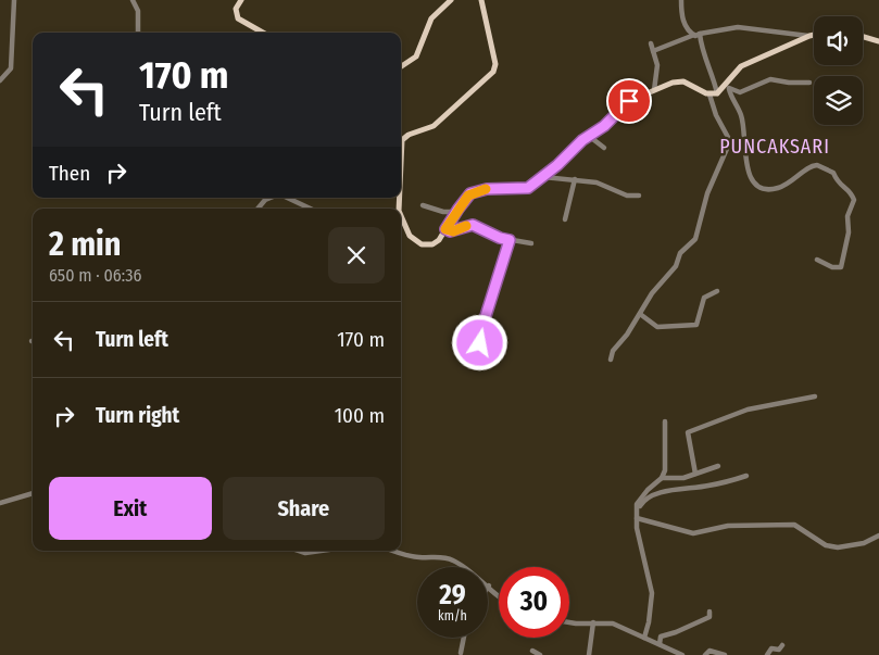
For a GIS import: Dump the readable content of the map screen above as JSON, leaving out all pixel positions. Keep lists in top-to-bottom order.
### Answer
{
  "districts": ["PUNCAKSARI"],
  "page": {
    "turn": ["170 m", "Turn left"],
    "then": "Then",
    "heading": ["2 min", "650 m · 06:36"],
    "list": [
      {
        "name": "Turn left",
        "value": "170 m"
      },
      {
        "name": "Turn right",
        "value": "100 m"
      }
    ],
    "buttons": ["Exit", "Share"],
    "speed": "29 km/h",
    "limit": "30"
  }
}
